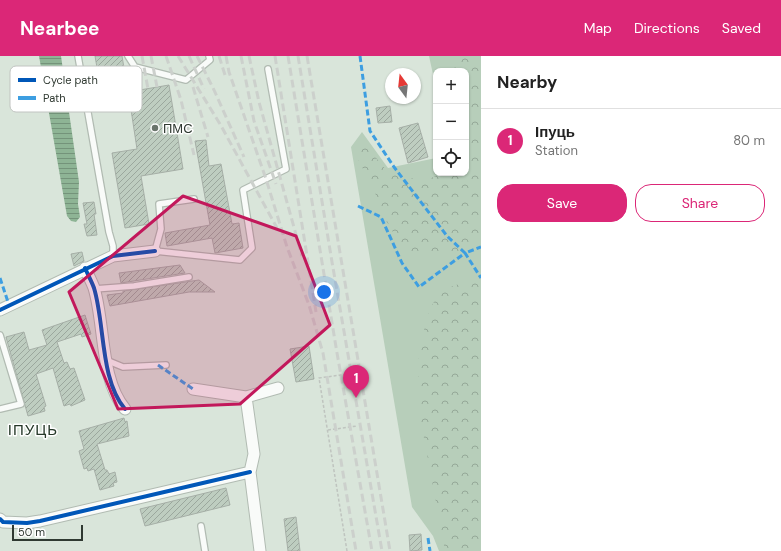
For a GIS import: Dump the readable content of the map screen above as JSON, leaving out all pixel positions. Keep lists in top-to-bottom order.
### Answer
{
  "districts": ["ІПУЦЬ"],
  "places": ["ПМС"],
  "legend": ["Cycle path", "Path"],
  "scale_bar": "50 m",
  "north": "top",
  "page": {
    "header": "Nearbee",
    "nav": ["Map", "Directions", "Saved"],
    "heading": "Nearby",
    "map_buttons": ["+", "−"],
    "list": [
      {
        "mark": "1",
        "name": "Іпуць",
        "note": "Station",
        "value": "80 m"
      }
    ],
    "buttons": ["Save", "Share"],
    "pins": "1",
    "scale": "50 m"
  }
}
